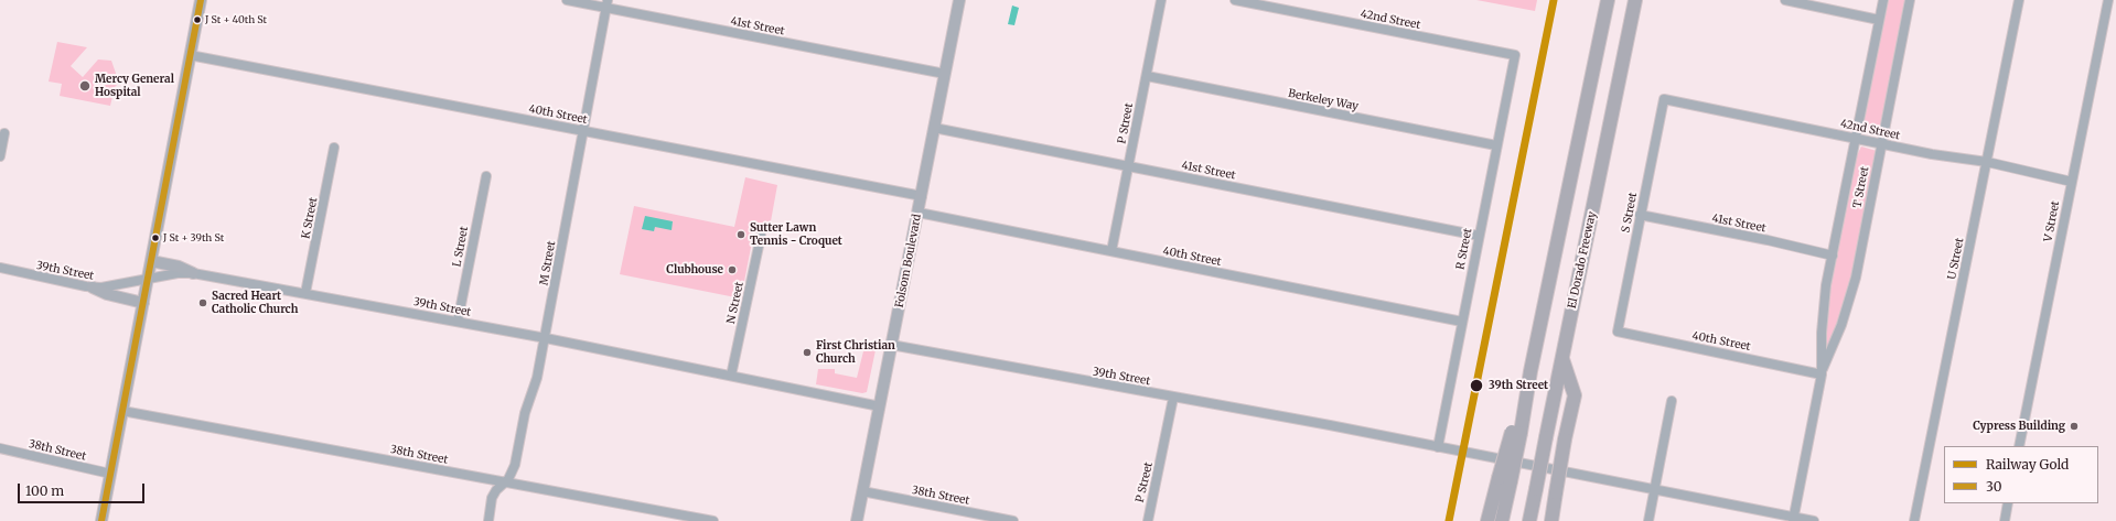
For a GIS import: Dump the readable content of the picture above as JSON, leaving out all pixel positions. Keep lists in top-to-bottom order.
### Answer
{
  "streets": {
    "highway": ["El Dorado Freeway"],
    "main road": ["Folsom Boulevard"],
    "street": [
      "42nd Street",
      "41st Street",
      "Berkeley Way",
      "40th Street",
      "P Street",
      "T Street",
      "S Street",
      "K Street",
      "V Street",
      "L Street",
      "R Street",
      "U Street",
      "M Street",
      "39th Street",
      "N Street",
      "38th Street"
    ]
  },
  "crossings": [
    ["42nd Street", "T Street"],
    ["42nd Street", "S Street"],
    ["42nd Street", "V Street"],
    ["42nd Street", "R Street"],
    ["42nd Street", "U Street"],
    ["41st Street", "P Street"],
    ["41st Street", "T Street"],
    ["41st Street", "S Street"],
    ["41st Street", "R Street"],
    ["41st Street", "Folsom Boulevard"],
    ["41st Street", "M Street"],
    ["Berkeley Way", "P Street"],
    ["Berkeley Way", "R Street"],
    ["40th Street", "P Street"],
    ["40th Street", "T Street"],
    ["40th Street", "S Street"],
    ["40th Street", "R Street"],
    ["40th Street", "Folsom Boulevard"],
    ["40th Street", "M Street"],
    ["P Street", "39th Street"],
    ["T Street", "39th Street"],
    ["K Street", "39th Street"],
    ["L Street", "39th Street"],
    ["R Street", "39th Street"],
    ["Folsom Boulevard", "39th Street"],
    ["Folsom Boulevard", "38th Street"],
    ["M Street", "39th Street"],
    ["M Street", "38th Street"],
    ["39th Street", "N Street"]
  ],
  "places": [
    "J St + 40th St",
    "Mercy General Hospital",
    "Sutter Lawn Tennis - Croquet",
    "J St + 39th St",
    "Clubhouse",
    "Sacred Heart Catholic Church",
    "First Christian Church",
    "39th Street",
    "Cypress Building"
  ],
  "lines": ["rail line Gold", "transit line 30"],
  "legend": ["Railway Gold", "30"],
  "scale_bar": "100 m"
}
